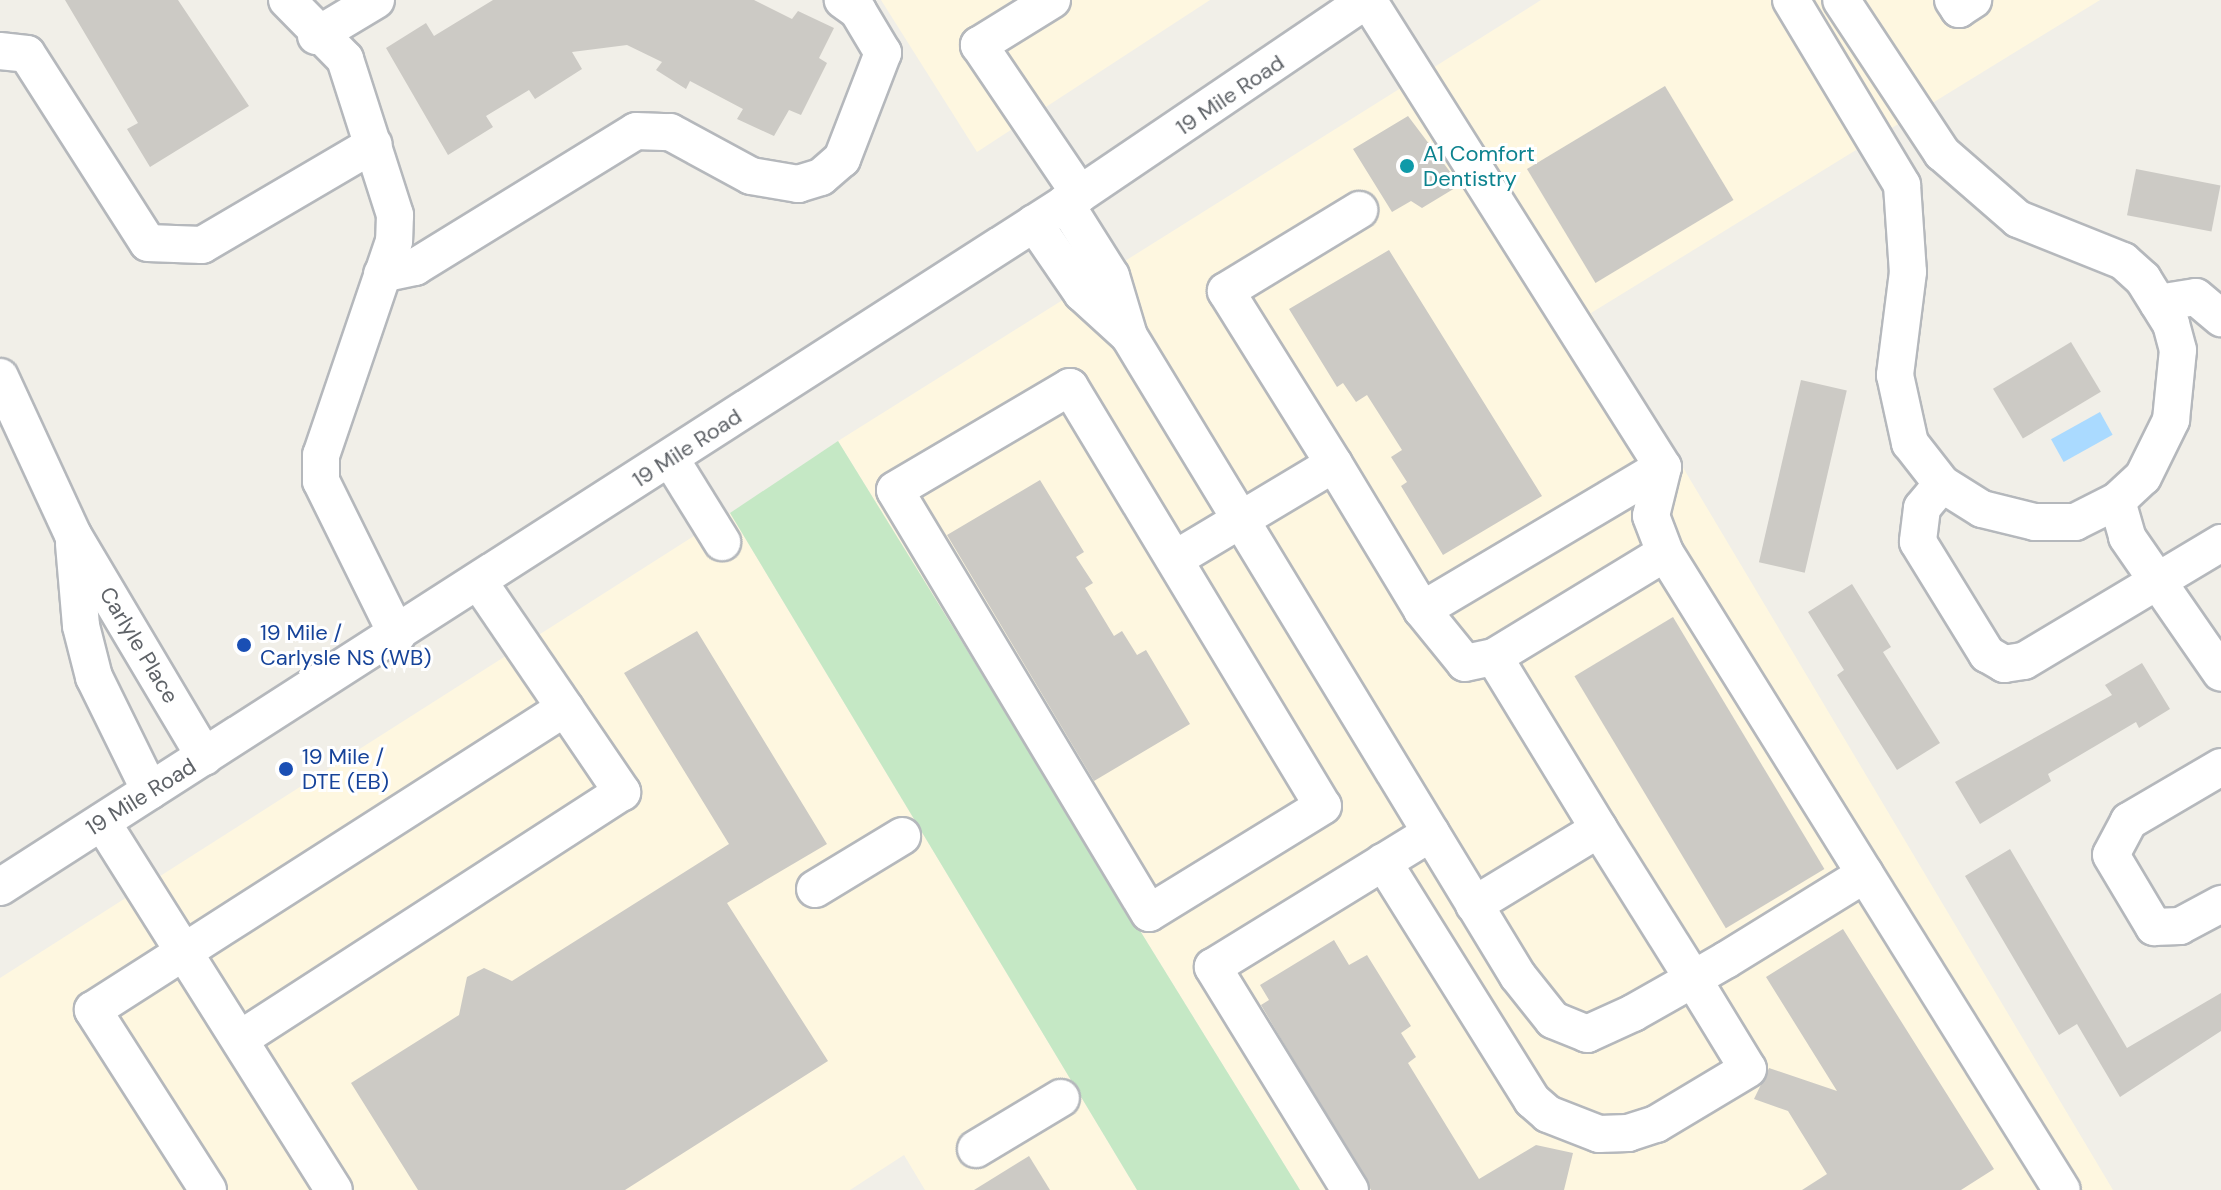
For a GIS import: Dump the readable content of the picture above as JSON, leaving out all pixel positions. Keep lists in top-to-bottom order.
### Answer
{
  "streets": {
    "street": ["19 Mile Road", "Carlyle Place"]
  },
  "crossings": [
    ["19 Mile Road", "Carlyle Place"]
  ],
  "places": ["A1 Comfort Dentistry", "19 Mile / Carlysle NS (WB)", "19 Mile / DTE (EB)"]
}
